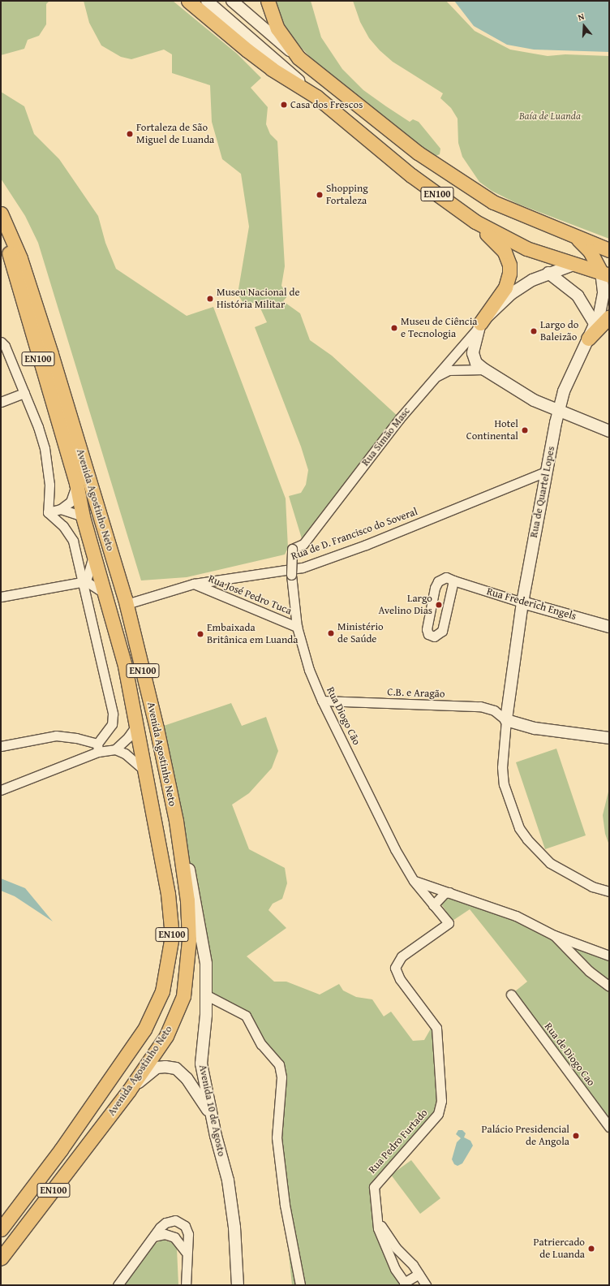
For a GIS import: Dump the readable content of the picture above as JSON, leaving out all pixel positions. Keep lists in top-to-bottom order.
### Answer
{
  "streets": {
    "main road": ["EN100", "Avenida Agostinho Neto"],
    "street": [
      "Rua Simão Masc",
      "Rua de Quartel Lopes",
      "Rua de D. Francisco do Soveral",
      "Rua José Pedro Tuca",
      "Rua Frederich Engels",
      "C.B. e Aragão",
      "Rua Diogo Cão",
      "Rua de Diogo Cao",
      "Avenida 10 de Agosto",
      "Rua Pedro Furtado"
    ]
  },
  "crossings": [
    ["EN100", "Rua de Quartel Lopes"],
    ["Rua Simão Masc", "Rua Diogo Cão"],
    ["Rua de Quartel Lopes", "Rua de D. Francisco do Soveral"],
    ["Rua de Quartel Lopes", "Rua Frederich Engels"],
    ["Rua de Quartel Lopes", "C.B. e Aragão"],
    ["Avenida Agostinho Neto", "Rua de D. Francisco do Soveral"],
    ["Avenida Agostinho Neto", "Avenida 10 de Agosto"],
    ["Rua de D. Francisco do Soveral", "Rua José Pedro Tuca"],
    ["Rua José Pedro Tuca", "Rua Diogo Cão"],
    ["C.B. e Aragão", "Rua Diogo Cão"]
  ],
  "parks": ["Baía de Luanda"],
  "places": [
    "Casa dos Frescos",
    "Fortaleza de São Miguel de Luanda",
    "Shopping Fortaleza",
    "Museu Nacional de História Militar",
    "Museu de Ciência e Tecnologia",
    "Largo do Baleizão",
    "Hotel Continental",
    "Largo Avelino Dias",
    "Ministério de Saúde",
    "Embaixada Britânica em Luanda",
    "Palácio Presidencial de Angola",
    "Patriercado de Luanda"
  ],
  "north": "top"
}
